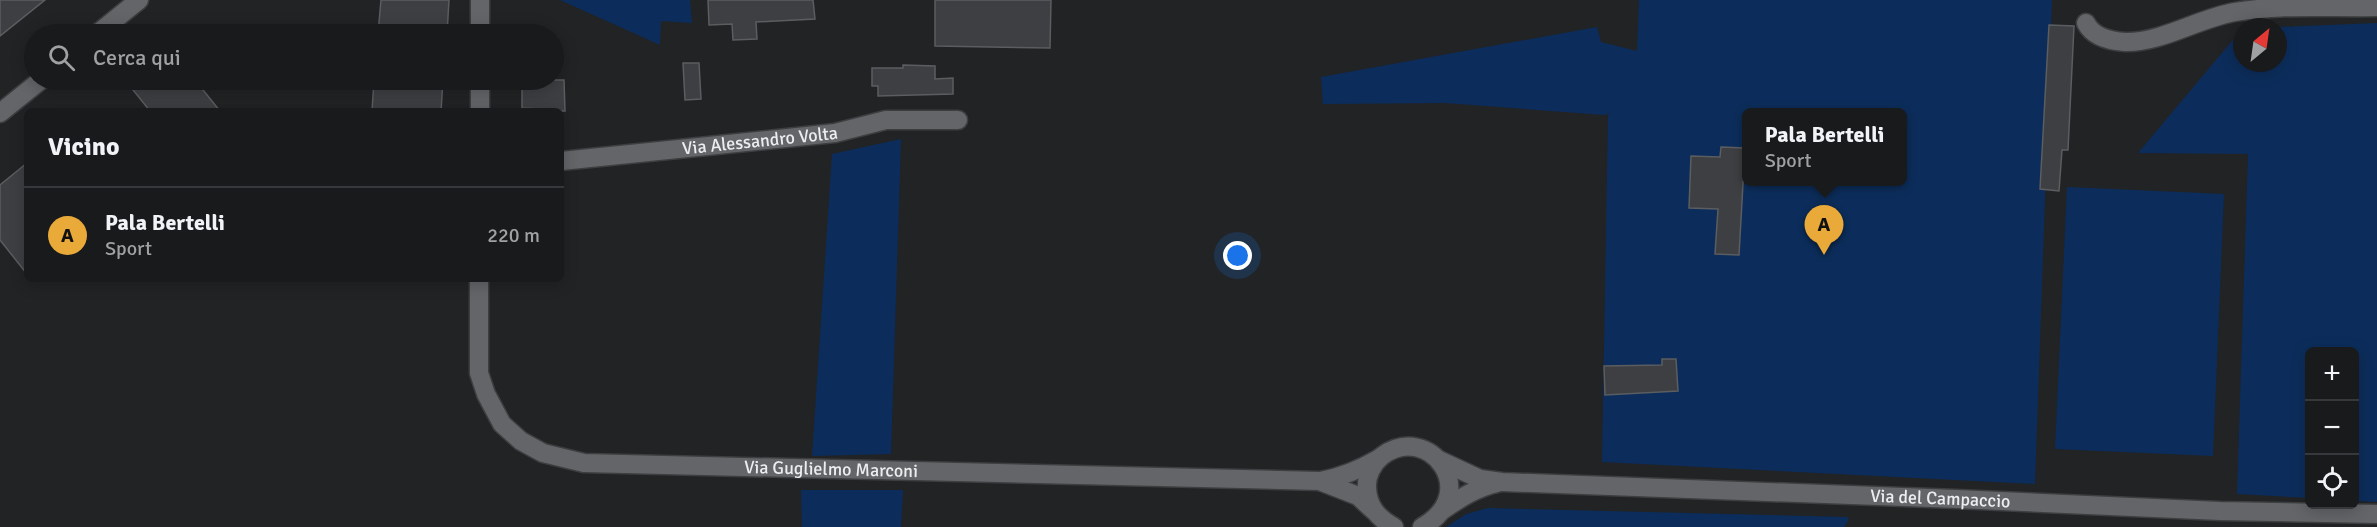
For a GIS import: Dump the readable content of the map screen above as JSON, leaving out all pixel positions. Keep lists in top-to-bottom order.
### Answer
{
  "streets": {
    "street": ["Via Alessandro Volta", "Via Guglielmo Marconi", "Via del Campaccio"]
  },
  "crossings": [
    ["Via Guglielmo Marconi", "Via del Campaccio"]
  ],
  "north": "top right",
  "page": {
    "search": "Cerca qui",
    "popup": ["Pala Bertelli", "Sport"],
    "heading": "Vicino",
    "list": [
      {
        "mark": "A",
        "name": "Pala Bertelli",
        "note": "Sport",
        "value": "220 m"
      }
    ],
    "pins": "A",
    "map_buttons": ["+", "−"]
  }
}
